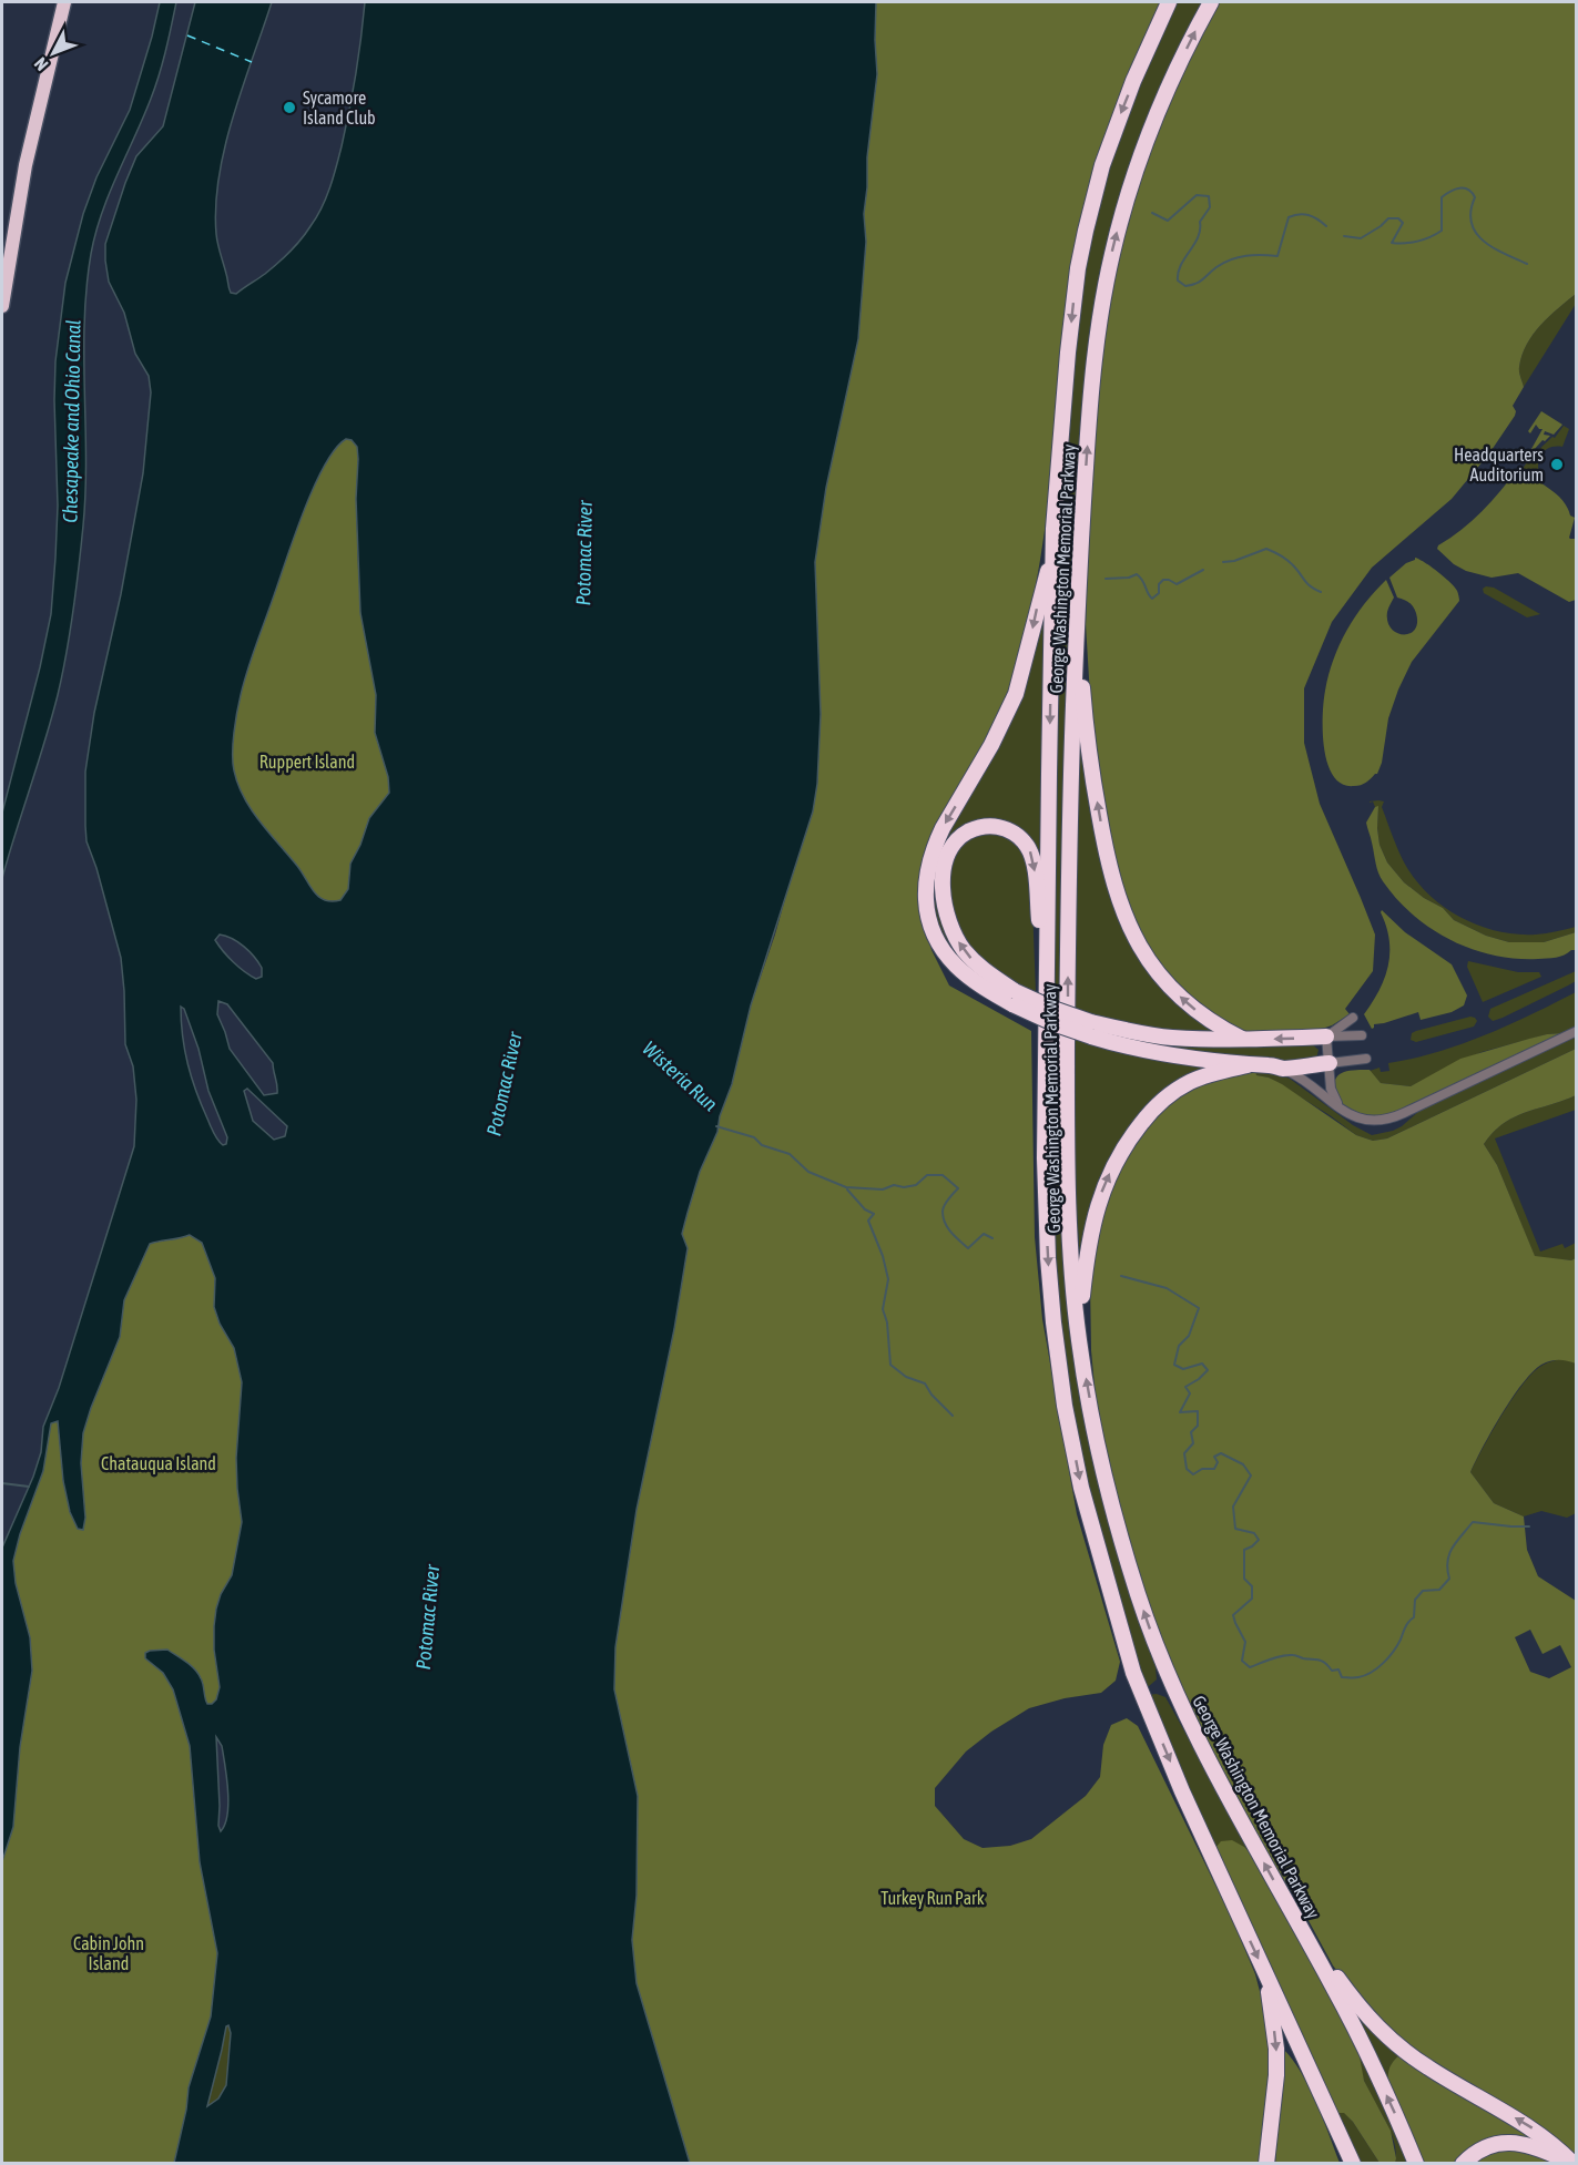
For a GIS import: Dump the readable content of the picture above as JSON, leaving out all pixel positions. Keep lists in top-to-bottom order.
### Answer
{
  "streets": {
    "highway": ["George Washington Memorial Parkway"]
  },
  "water": ["Chesapeake and Ohio Canal", "Potomac River", "Wisteria Run"],
  "parks": [
    "Ruppert Island",
    "Chatauqua Island",
    "Turkey Run Park",
    "Cabin John Island"
  ],
  "places": ["Sycamore Island Club", "Headquarters Auditorium"],
  "north": "bottom left"
}
